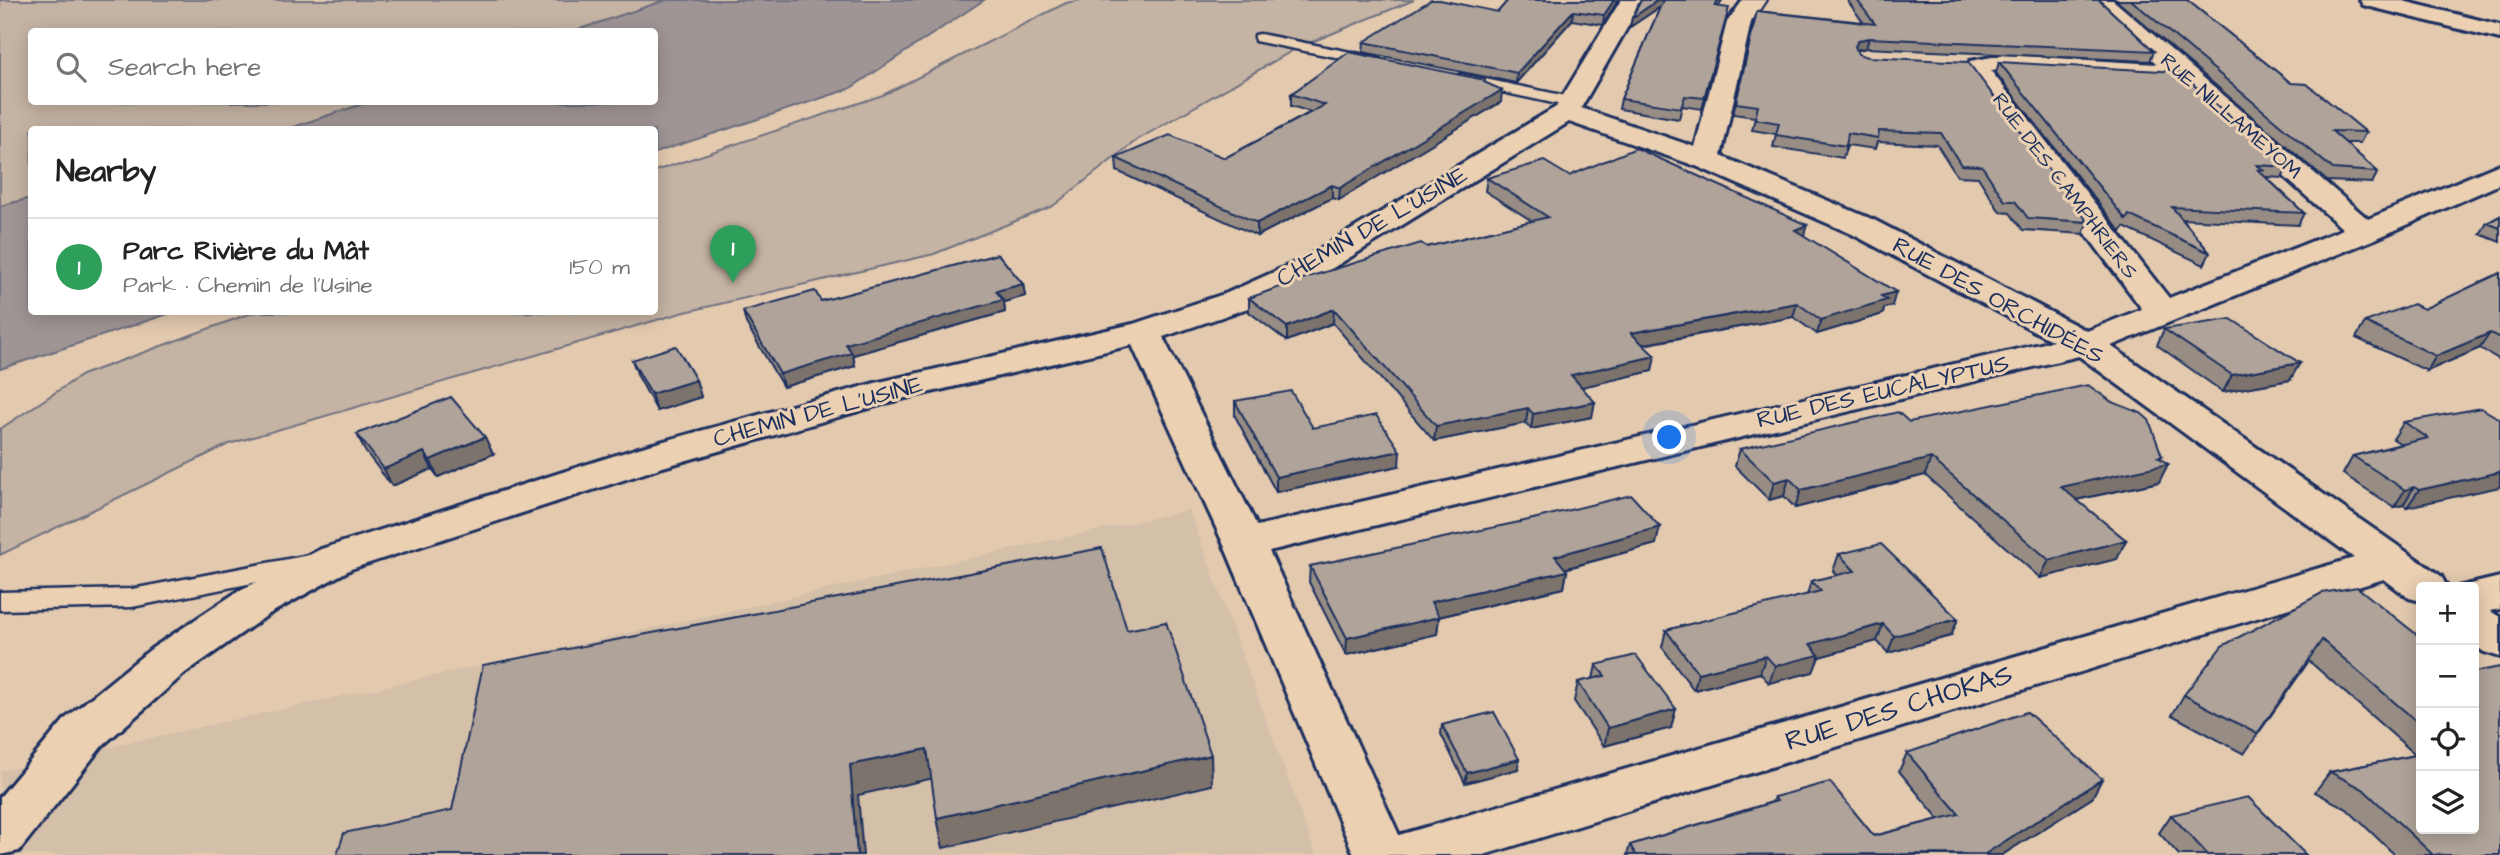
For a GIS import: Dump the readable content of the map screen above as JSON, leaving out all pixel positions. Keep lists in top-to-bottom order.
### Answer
{
  "streets": {
    "street": [
      "RUE NILLAMEYOM",
      "RUE DES CAMPHRIERS",
      "CHEMIN DE L'USINE",
      "RUE DES ORCHIDÉES",
      "RUE DES EUCALYPTUS",
      "RUE DES CHOKAS"
    ]
  },
  "crossings": [
    ["RUE NILLAMEYOM", "RUE DES CAMPHRIERS"],
    ["RUE NILLAMEYOM", "RUE DES EUCALYPTUS"],
    ["RUE DES CAMPHRIERS", "RUE DES EUCALYPTUS"],
    ["CHEMIN DE L'USINE", "RUE DES ORCHIDÉES"],
    ["RUE DES ORCHIDÉES", "RUE DES EUCALYPTUS"],
    ["RUE DES ORCHIDÉES", "RUE DES CHOKAS"]
  ],
  "page": {
    "search": "Search here",
    "heading": "Nearby",
    "list": [
      {
        "mark": "1",
        "name": "Parc Rivière du Mât",
        "note": "Park · Chemin de l'Usine",
        "value": "150 m"
      }
    ],
    "pins": "1",
    "map_buttons": ["+", "−"]
  }
}
